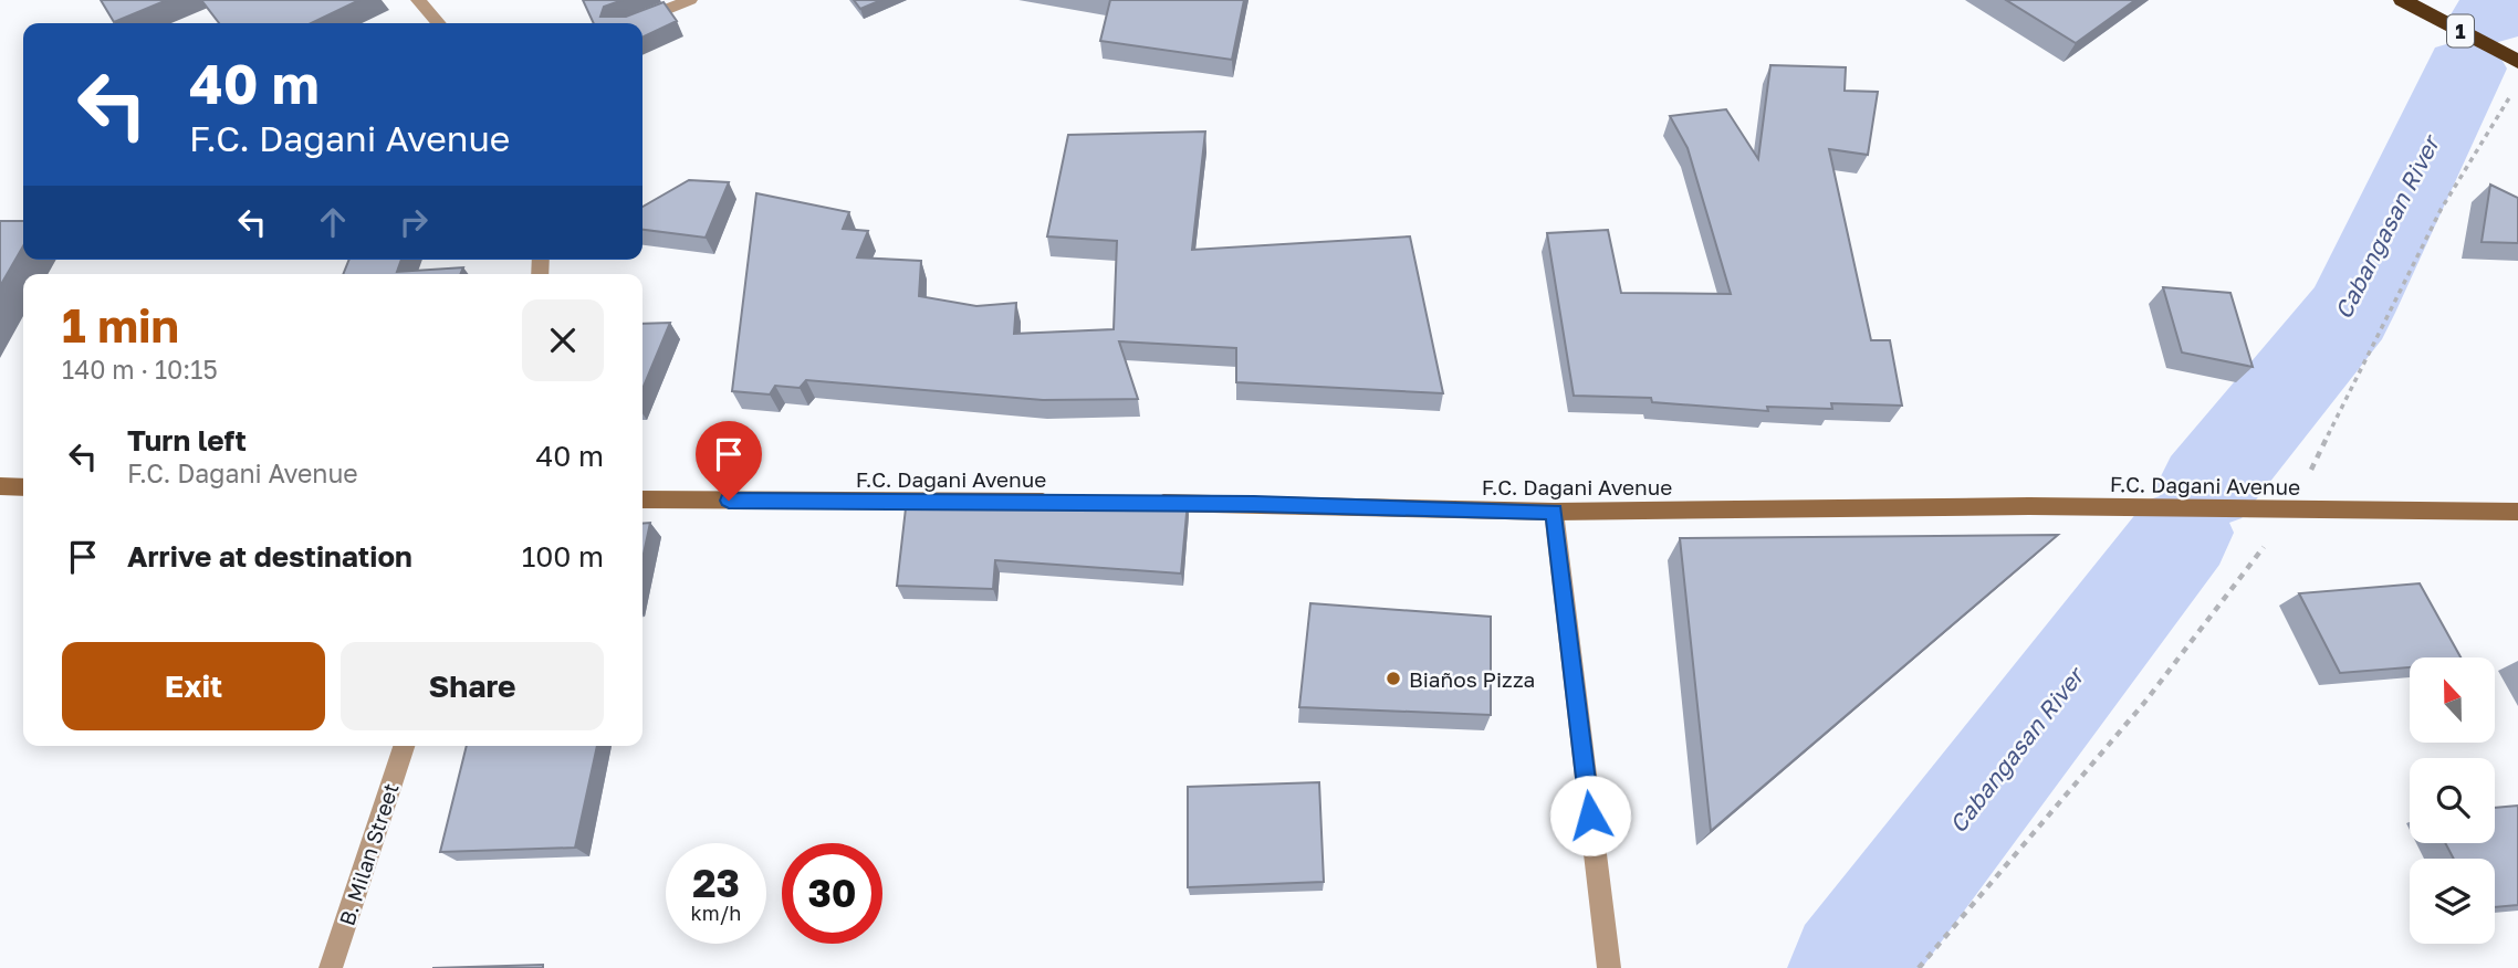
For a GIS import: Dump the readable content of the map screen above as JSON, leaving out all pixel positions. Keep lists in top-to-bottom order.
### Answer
{
  "streets": {
    "highway": ["1"],
    "street": ["F.C. Dagani Avenue", "B. Milan Street"]
  },
  "water": ["Cabangasan River"],
  "places": ["Biaños Pizza"],
  "north": "top",
  "page": {
    "turn": ["40 m", "F.C. Dagani Avenue"],
    "heading": ["1 min", "140 m · 10:15"],
    "list": [
      {
        "name": "Turn left",
        "note": "F.C. Dagani Avenue",
        "value": "40 m"
      },
      {
        "name": "Arrive at destination",
        "value": "100 m"
      }
    ],
    "buttons": ["Exit", "Share"],
    "speed": "23 km/h",
    "limit": "30"
  }
}
